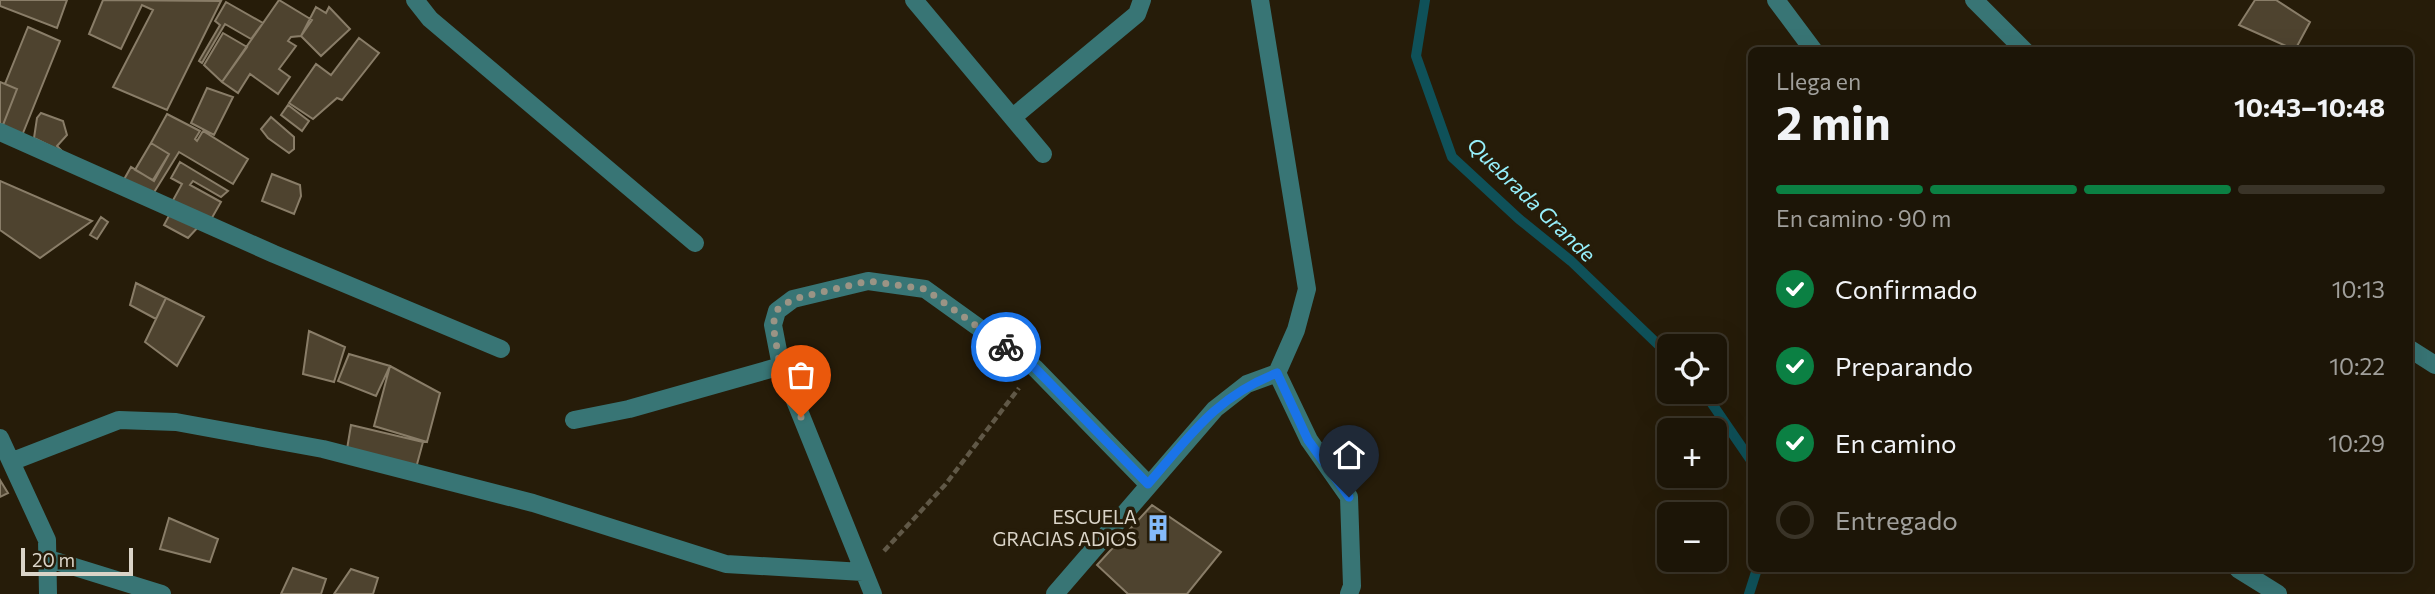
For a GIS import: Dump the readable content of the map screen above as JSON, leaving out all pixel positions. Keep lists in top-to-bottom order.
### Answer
{
  "water": ["Quebrada Grande"],
  "places": {
    "building": ["ESCUELA GRACIAS ADIOS"]
  },
  "scale_bar": "20 m",
  "page": {
    "heading": ["2 min", "Llega en", "10:43–10:48"],
    "bar": "En camino · 90 m",
    "list": [
      ["Confirmado", "10:13"],
      ["Preparando", "10:22"],
      ["En camino", "10:29"],
      "Entregado"
    ],
    "map_buttons": ["+", "−"],
    "scale": "20 m"
  }
}
